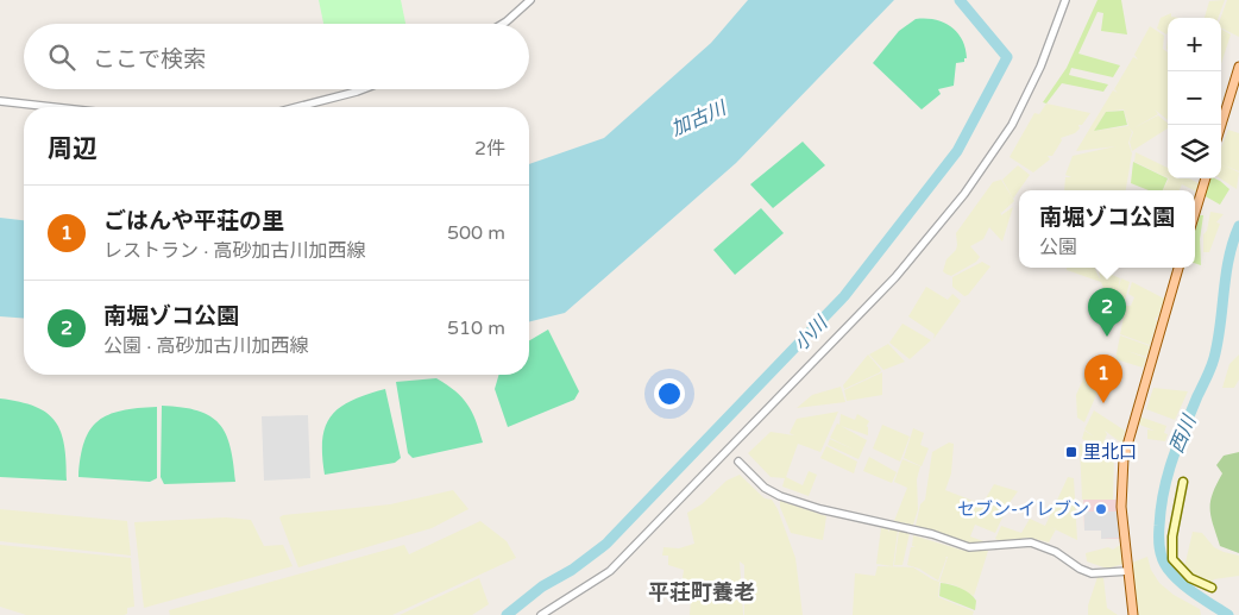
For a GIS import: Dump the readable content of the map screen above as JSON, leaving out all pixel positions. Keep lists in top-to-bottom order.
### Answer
{
  "districts": ["平荘町養老"],
  "water": ["加古川", "小川", "西川"],
  "places": {
    "transit": ["里北口"],
    "other": ["セブン-イレブン"]
  },
  "page": {
    "map_buttons": ["+", "−"],
    "search": "ここで検索",
    "heading": ["周辺", "2件"],
    "list": [
      {
        "mark": "1",
        "name": "ごはんや平荘の里",
        "note": "レストラン · 高砂加古川加西線",
        "value": "500 m"
      },
      {
        "mark": "2",
        "name": "南堀ゾコ公園",
        "note": "公園 · 高砂加古川加西線",
        "value": "510 m"
      }
    ],
    "popup": ["南堀ゾコ公園", "公園"],
    "pins": ["2", "1"]
  }
}
